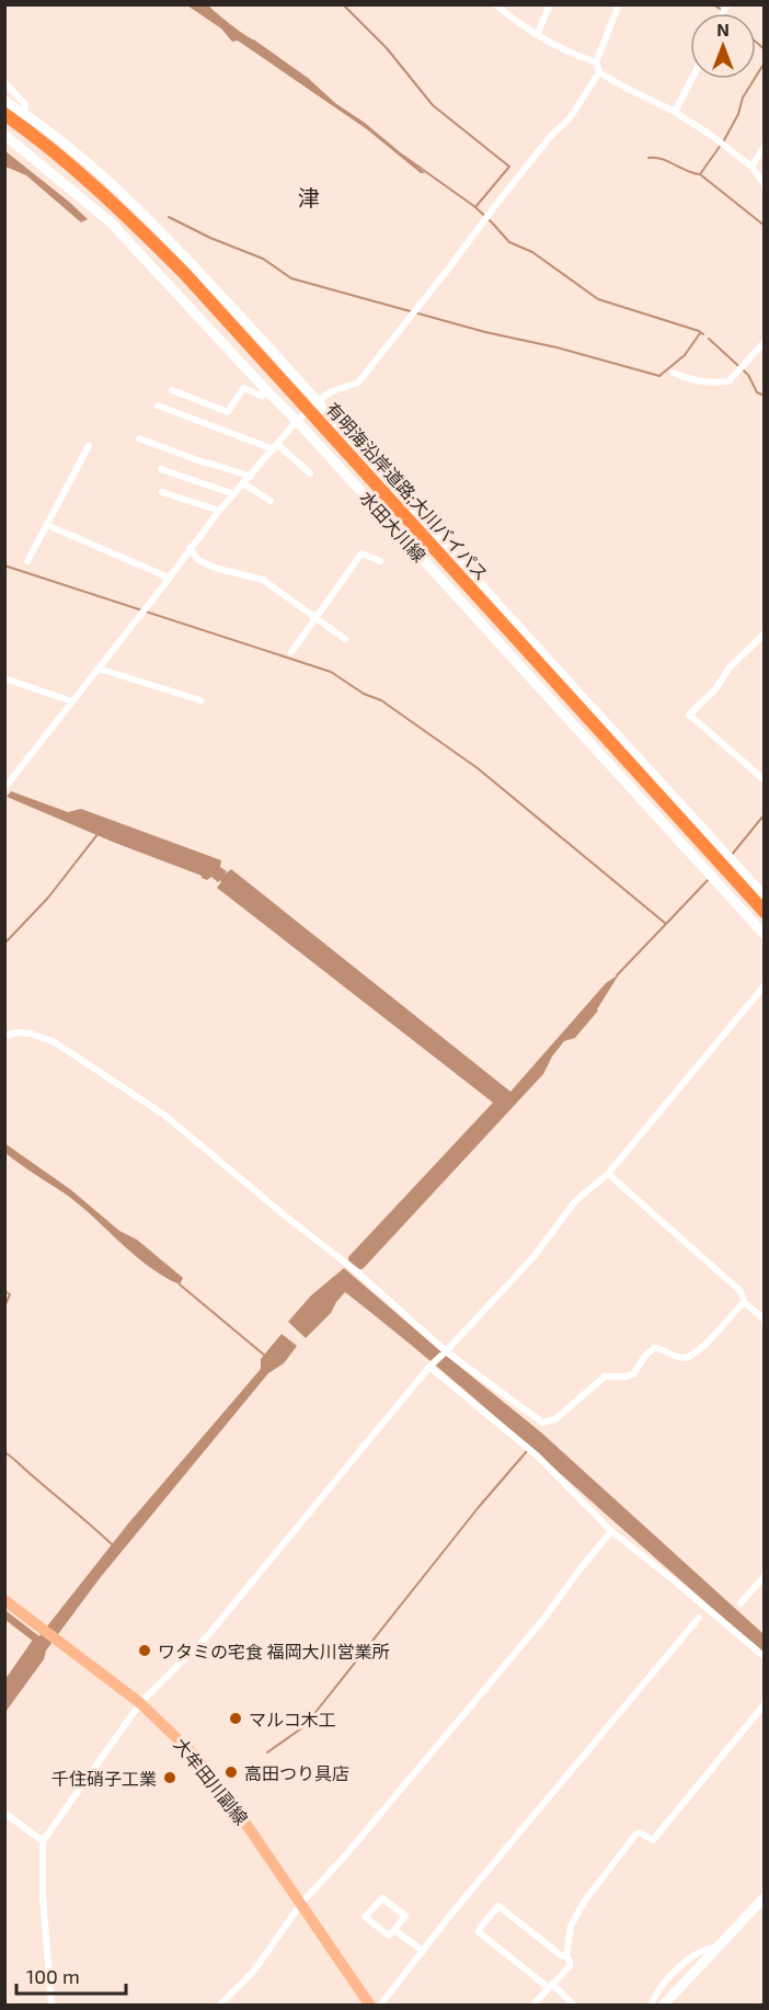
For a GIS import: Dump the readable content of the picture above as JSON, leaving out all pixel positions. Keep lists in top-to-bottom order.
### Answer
{
  "streets": {
    "highway": ["有明海沿岸道路;大川バイパス"],
    "main road": ["水田大川線", "大牟田川副線"]
  },
  "districts": ["津"],
  "places": [
    "ワタミの宅食 福岡大川営業所",
    "マルコ木工",
    "高田つり具店",
    "千住硝子工業"
  ],
  "scale_bar": "100 m",
  "north": "top"
}
